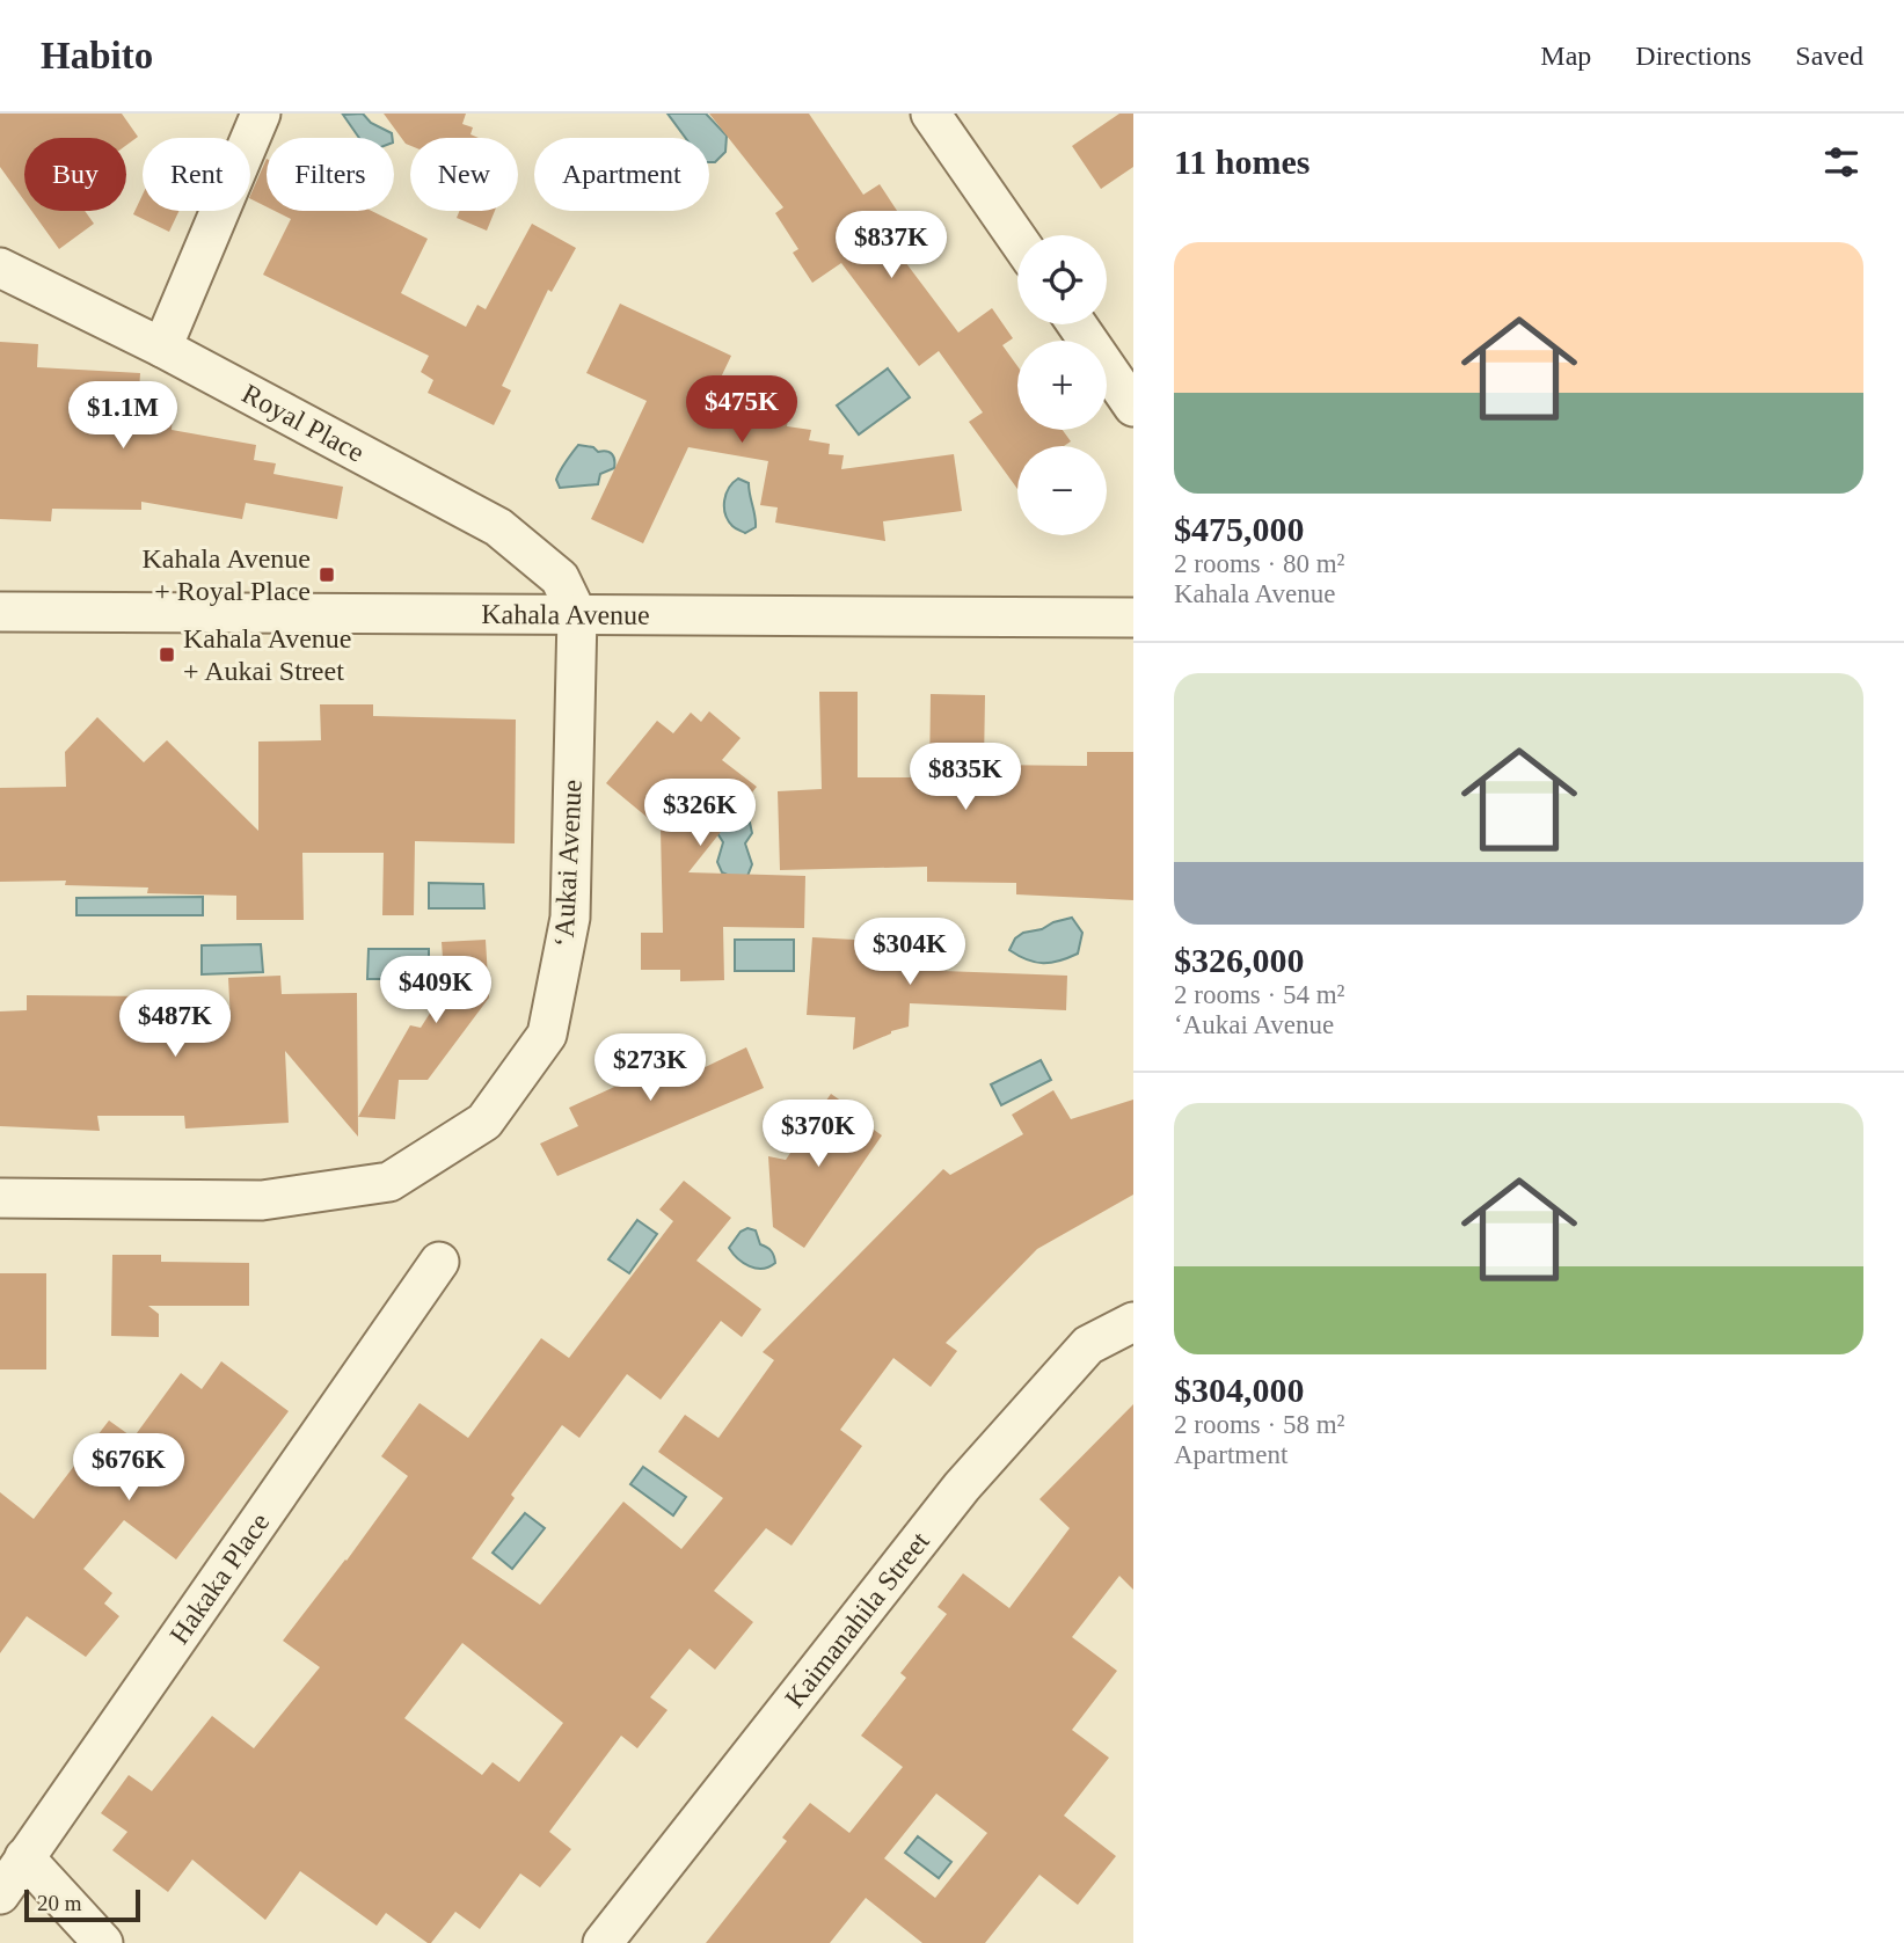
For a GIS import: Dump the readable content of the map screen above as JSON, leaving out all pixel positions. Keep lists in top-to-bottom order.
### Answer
{
  "streets": {
    "street": [
      "Royal Place",
      "Kahala Avenue",
      "ʻAukai Avenue",
      "Hakaka Place",
      "Kaimanahila Street"
    ]
  },
  "crossings": [
    ["Royal Place", "Kahala Avenue"],
    ["Royal Place", "ʻAukai Avenue"],
    ["Kahala Avenue", "ʻAukai Avenue"]
  ],
  "places": {
    "transit": ["Kahala Avenue + Royal Place", "Kahala Avenue + Aukai Street"]
  },
  "scale_bar": "20 m",
  "page": {
    "header": "Habito",
    "nav": ["Map", "Directions", "Saved"],
    "heading": "11 homes",
    "chip": [
      "Buy",
      "Rent",
      "Filters",
      "New",
      "Apartment"
    ],
    "price": [
      "$837K",
      "$475K",
      "$1.1M",
      "$835K",
      "$326K",
      "$304K",
      "$409K",
      "$487K",
      "$273K",
      "$370K",
      "$676K"
    ],
    "list": [
      {
        "name": "$475,000",
        "note": "2 rooms · 80 m² · Kahala Avenue"
      },
      {
        "name": "$326,000",
        "note": "2 rooms · 54 m² · ʻAukai Avenue"
      },
      {
        "name": "$304,000",
        "note": "2 rooms · 58 m² · Apartment"
      }
    ],
    "map_buttons": ["+", "−"],
    "scale": "20 m"
  }
}
